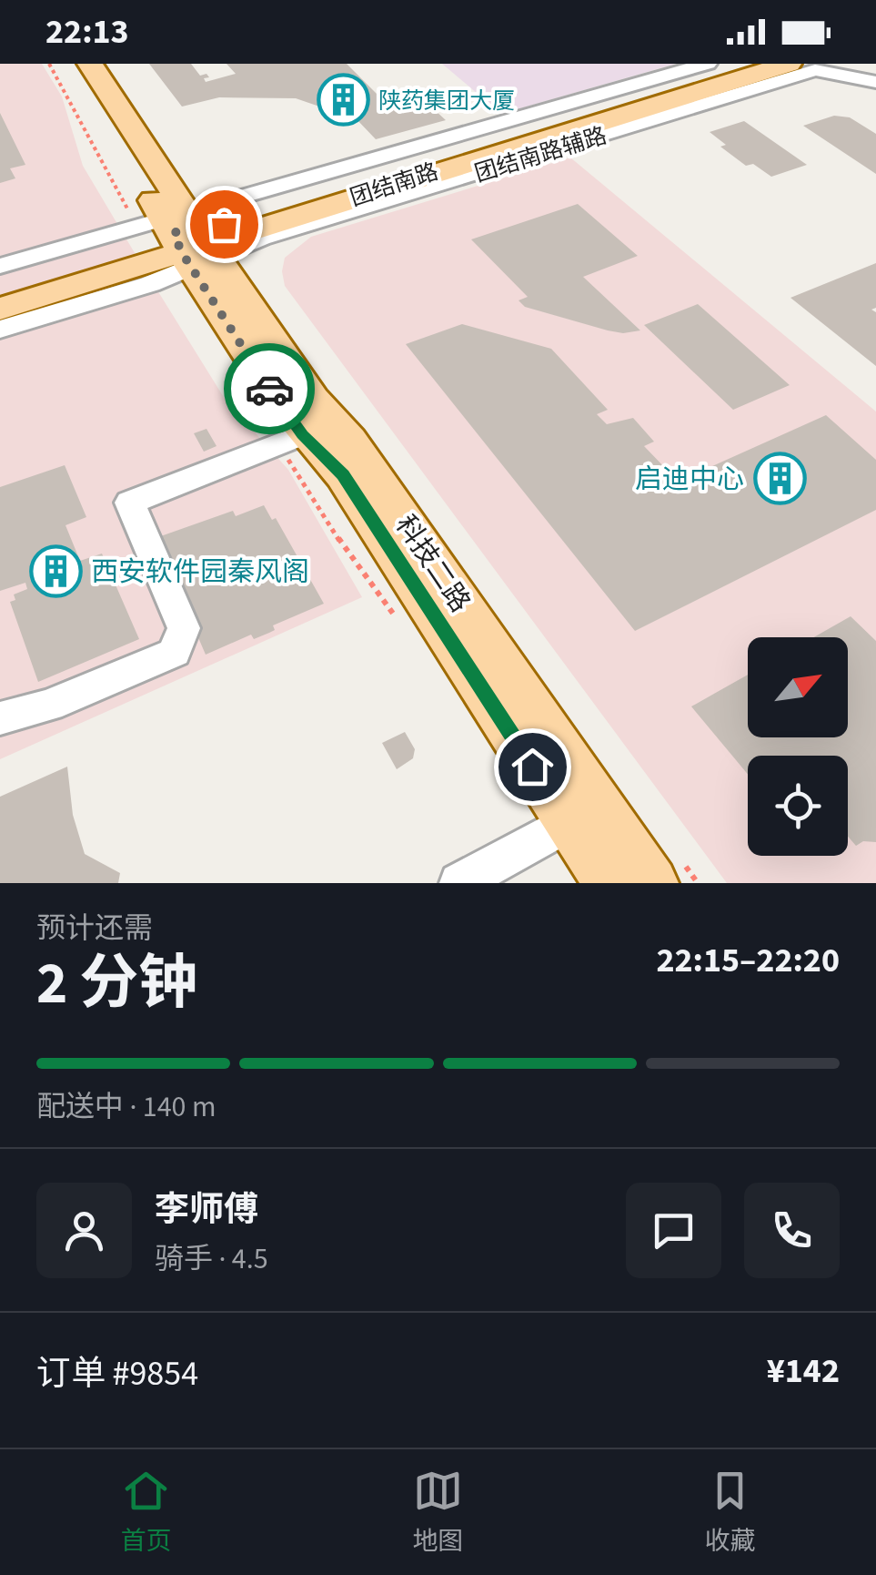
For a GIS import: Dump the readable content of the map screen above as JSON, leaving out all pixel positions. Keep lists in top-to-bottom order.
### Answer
{
  "streets": {
    "main road": ["团结南路", "科技二路"],
    "street": ["团结南路辅路"]
  },
  "crossings": [
    ["团结南路辅路", "团结南路"],
    ["团结南路辅路", "科技二路"],
    ["团结南路", "科技二路"]
  ],
  "places": {
    "building": ["陕药集团大厦", "启迪中心", "西安软件园秦风阁"]
  },
  "north": "top right",
  "page": {
    "status": "22:13",
    "heading": ["2 分钟", "预计还需", "22:15–22:20"],
    "panel": [
      "李师傅",
      "骑手 · 4.5",
      "订单 #9854",
      "¥142"
    ],
    "bar": "配送中 · 140 m",
    "tabs": ["首页", "地图", "收藏"]
  }
}
